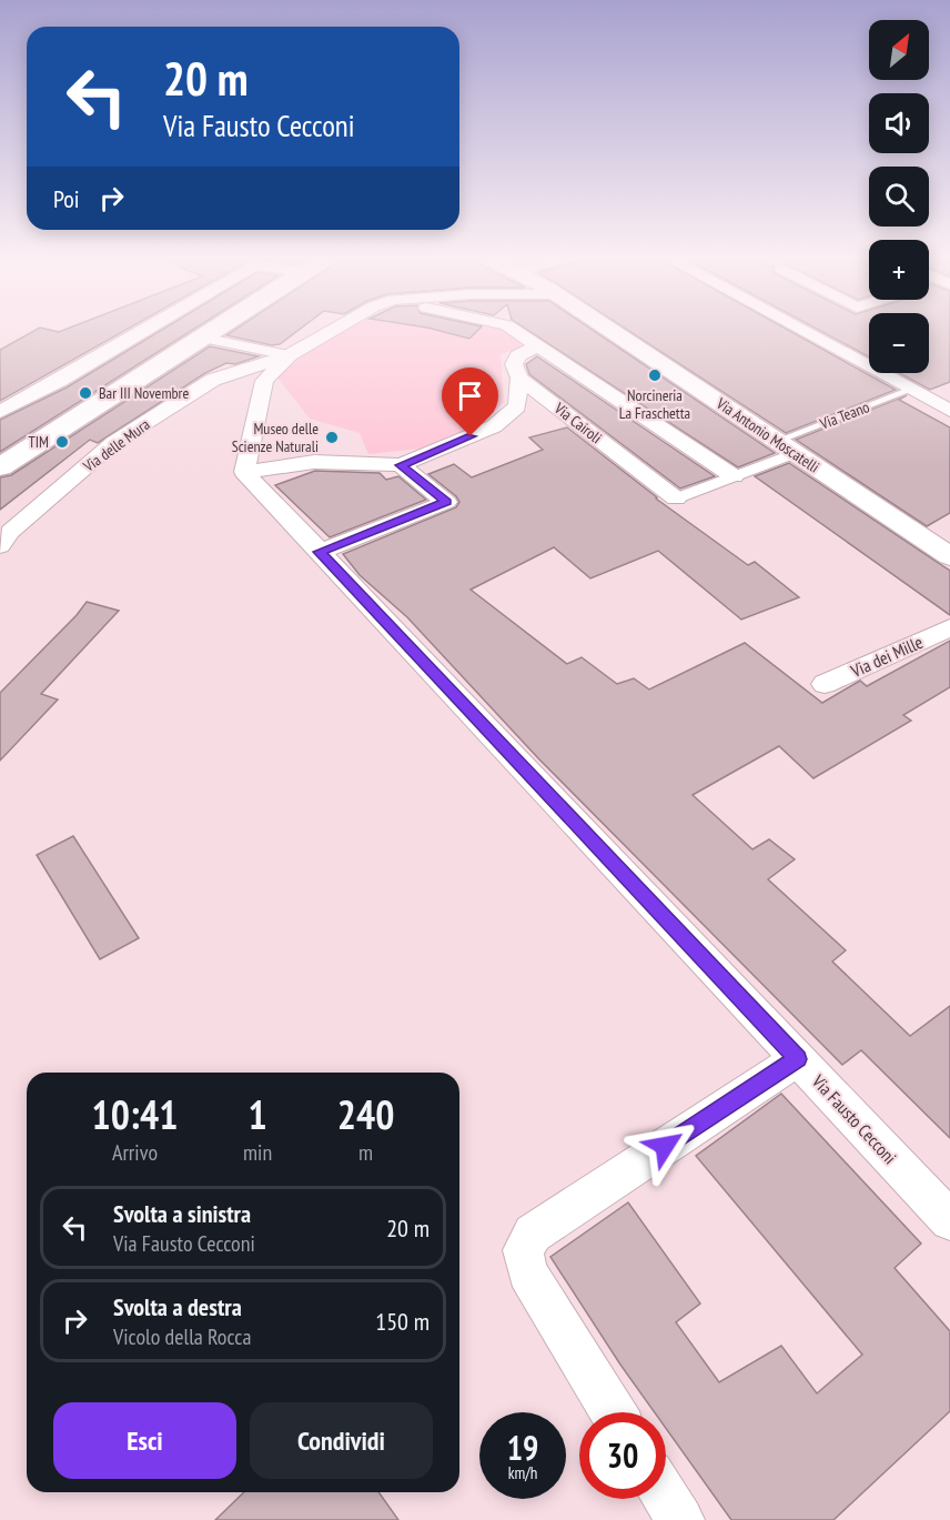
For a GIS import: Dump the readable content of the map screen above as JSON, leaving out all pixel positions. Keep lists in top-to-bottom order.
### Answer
{
  "streets": {
    "street": [
      "Via Cairoli",
      "Via Antonio Moscatelli",
      "Via delle Mura",
      "Via dei Mille",
      "Via Fausto Cecconi"
    ],
    "lane": ["Via Teano"]
  },
  "crossings": [
    ["Via Teano", "Via Antonio Moscatelli"]
  ],
  "places": [
    "Norcineria La Fraschetta",
    "Bar III Novembre",
    "Museo delle Scienze Naturali",
    "TIM"
  ],
  "north": "top right",
  "page": {
    "map_buttons": ["+", "−"],
    "turn": ["20 m", "Via Fausto Cecconi"],
    "then": "Poi",
    "eta": [
      "10:41",
      "Arrivo",
      "1",
      "min",
      "240",
      "m"
    ],
    "list": [
      {
        "name": "Svolta a sinistra",
        "note": "Via Fausto Cecconi",
        "value": "20 m"
      },
      {
        "name": "Svolta a destra",
        "note": "Vicolo della Rocca",
        "value": "150 m"
      }
    ],
    "buttons": ["Esci", "Condividi"],
    "speed": "19 km/h",
    "limit": "30"
  }
}
